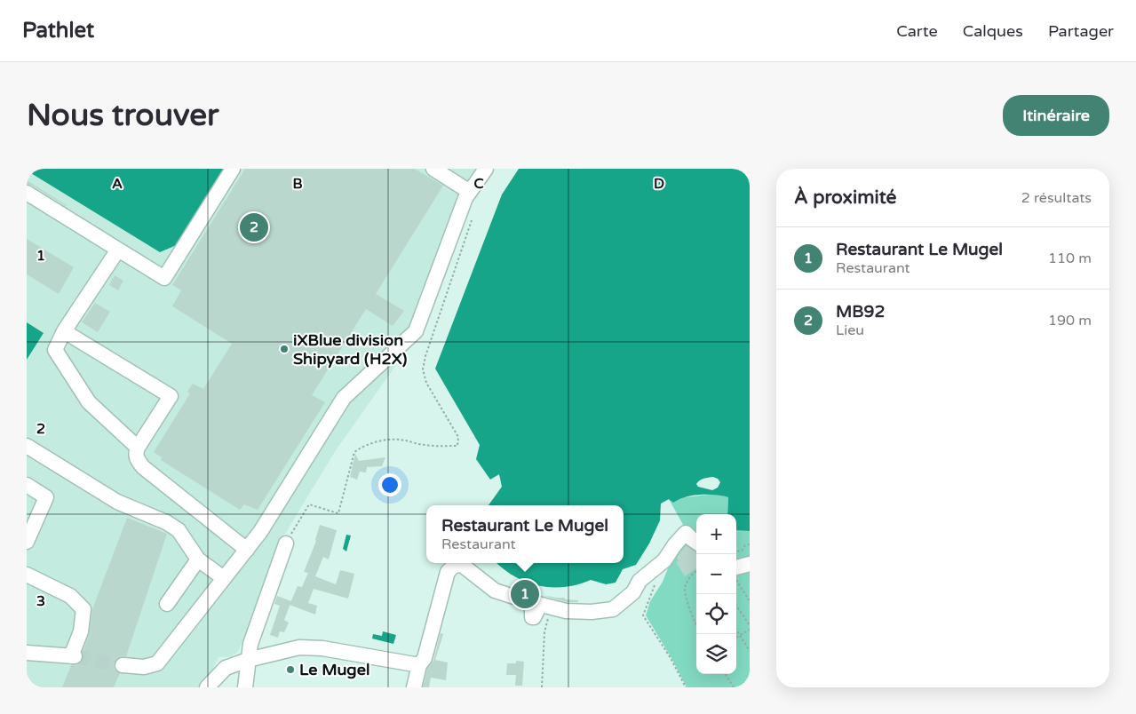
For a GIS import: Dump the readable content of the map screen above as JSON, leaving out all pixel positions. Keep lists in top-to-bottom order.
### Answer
{
  "places": ["iXBlue division Shipyard (H2X)", "Le Mugel"],
  "page": {
    "header": "Pathlet",
    "nav": ["Carte", "Calques", "Partager"],
    "buttons": "Itinéraire",
    "title": "Nous trouver",
    "heading": ["À proximité", "2 résultats"],
    "pins": ["2", "1"],
    "list": [
      {
        "mark": "1",
        "name": "Restaurant Le Mugel",
        "note": "Restaurant",
        "value": "110 m"
      },
      {
        "mark": "2",
        "name": "MB92",
        "note": "Lieu",
        "value": "190 m"
      }
    ],
    "popup": ["Restaurant Le Mugel", "Restaurant"],
    "map_buttons": ["+", "−"]
  },
  "grid": {
    "columns": [
      "A",
      "B",
      "C",
      "D"
    ],
    "rows": ["1", "2", "3"]
  }
}
